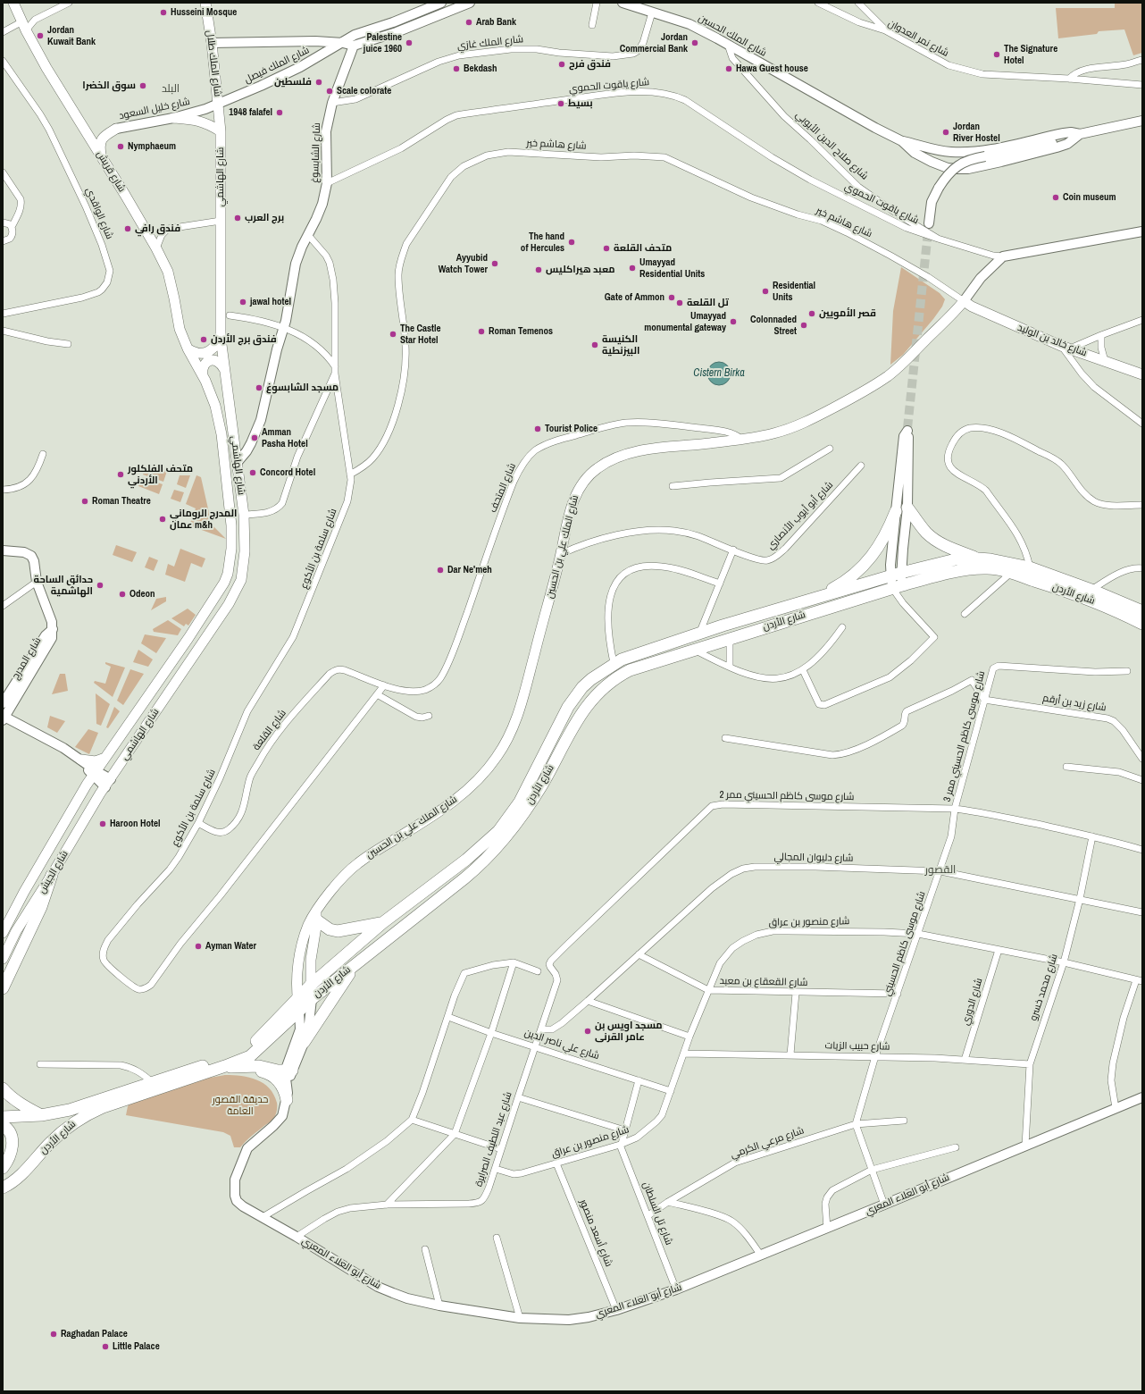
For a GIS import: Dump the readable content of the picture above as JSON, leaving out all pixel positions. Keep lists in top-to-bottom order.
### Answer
{
  "streets": {
    "highway": ["شارع الأردن"],
    "main road": [
      "شارع الملك الحسين",
      "شارع الملك طلال",
      "شارع الملك فيصل",
      "شارع خليل السعود",
      "شارع صلاح الدين الأيوبي",
      "شارع الشابسوغ",
      "شارع قريش",
      "شارع الهاشمي",
      "شارع خالد بن الوليد",
      "شارع الملك علي بن الحسين",
      "شارع المدرج",
      "شارع الجيش",
      "شارع أبو العلاء المعري"
    ],
    "street": [
      "شارع نمر العدوان",
      "شارع الملك غازي",
      "شارع ياقوت الحموي",
      "شارع هاشم خير",
      "شارع الواقدي",
      "شارع المتحف",
      "شارع أبو أيوب الأنصاري",
      "شارع سلمة بن الأكوع",
      "شارع زيد بن أرقم",
      "شارع القلعة",
      "شارع موسى كاظم الحسيني ممر 3",
      "شارع موسى كاظم الحسيني ممر 2",
      "شارع دليوان المجالي",
      "شارع منصور بن عراق",
      "شارع موسى كاظم الحسيني",
      "شارع القعقاع بن معبد",
      "شارع محمد خسرو",
      "شارع الدوري",
      "شارع علي ناصر الدين",
      "شارع حبيب الزيات",
      "شارع عبد اللطيف الصرايرة",
      "شارع مرعي الكرمي",
      "شارع تل السلطان",
      "شارع أسعد منصور"
    ]
  },
  "crossings": [
    ["شارع الملك الحسين", "شارع الملك غازي"],
    ["شارع الملك الحسين", "شارع صلاح الدين الأيوبي"],
    ["شارع الملك غازي", "شارع الشابسوغ"],
    ["شارع الملك طلال", "شارع الملك فيصل"],
    ["شارع الملك طلال", "شارع خليل السعود"],
    ["شارع الملك طلال", "شارع الهاشمي"],
    ["شارع الملك فيصل", "شارع خليل السعود"],
    ["شارع الملك فيصل", "شارع الشابسوغ"],
    ["شارع الملك فيصل", "شارع الهاشمي"],
    ["شارع ياقوت الحموي", "شارع صلاح الدين الأيوبي"],
    ["شارع ياقوت الحموي", "شارع الشابسوغ"],
    ["شارع خليل السعود", "شارع الهاشمي"],
    ["شارع هاشم خير", "شارع خالد بن الوليد"],
    ["شارع هاشم خير", "شارع الملك علي بن الحسين"],
    ["شارع هاشم خير", "شارع سلمة بن الأكوع"],
    ["شارع الشابسوغ", "شارع الهاشمي"],
    ["شارع الشابسوغ", "شارع سلمة بن الأكوع"],
    ["شارع قريش", "شارع الهاشمي"],
    ["شارع الهاشمي", "شارع الجيش"],
    ["شارع خالد بن الوليد", "شارع الملك علي بن الحسين"],
    ["شارع المتحف", "شارع الملك علي بن الحسين"],
    ["شارع المتحف", "شارع سلمة بن الأكوع"],
    ["شارع المتحف", "شارع القلعة"],
    ["شارع أبو أيوب الأنصاري", "شارع الملك علي بن الحسين"],
    ["شارع الملك علي بن الحسين", "شارع الأردن"],
    ["شارع الملك علي بن الحسين", "شارع أبو العلاء المعري"],
    ["شارع سلمة بن الأكوع", "شارع القلعة"],
    ["شارع الأردن", "شارع أبو العلاء المعري"],
    ["شارع زيد بن أرقم", "شارع موسى كاظم الحسيني ممر 3"],
    ["شارع موسى كاظم الحسيني ممر 3", "شارع موسى كاظم الحسيني ممر 2"],
    ["شارع موسى كاظم الحسيني ممر 3", "شارع موسى كاظم الحسيني"],
    ["شارع موسى كاظم الحسيني ممر 2", "شارع موسى كاظم الحسيني"],
    ["شارع موسى كاظم الحسيني ممر 2", "شارع عبد اللطيف الصرايرة"],
    ["شارع دليوان المجالي", "شارع موسى كاظم الحسيني"],
    ["شارع دليوان المجالي", "شارع القعقاع بن معبد"],
    ["شارع دليوان المجالي", "شارع محمد خسرو"],
    ["شارع دليوان المجالي", "شارع عبد اللطيف الصرايرة"],
    ["شارع منصور بن عراق", "شارع موسى كاظم الحسيني"],
    ["شارع منصور بن عراق", "شارع القعقاع بن معبد"],
    ["شارع منصور بن عراق", "شارع محمد خسرو"],
    ["شارع منصور بن عراق", "شارع الدوري"],
    ["شارع منصور بن عراق", "شارع علي ناصر الدين"],
    ["شارع منصور بن عراق", "شارع حبيب الزيات"],
    ["شارع منصور بن عراق", "شارع عبد اللطيف الصرايرة"],
    ["شارع منصور بن عراق", "شارع تل السلطان"],
    ["شارع منصور بن عراق", "شارع أسعد منصور"],
    ["شارع موسى كاظم الحسيني", "شارع القعقاع بن معبد"],
    ["شارع موسى كاظم الحسيني", "شارع حبيب الزيات"],
    ["شارع موسى كاظم الحسيني", "شارع مرعي الكرمي"],
    ["شارع محمد خسرو", "شارع حبيب الزيات"],
    ["شارع محمد خسرو", "شارع أبو العلاء المعري"],
    ["شارع الدوري", "شارع حبيب الزيات"],
    ["شارع علي ناصر الدين", "شارع عبد اللطيف الصرايرة"],
    ["شارع عبد اللطيف الصرايرة", "شارع أبو العلاء المعري"],
    ["شارع مرعي الكرمي", "شارع تل السلطان"],
    ["شارع أبو العلاء المعري", "شارع تل السلطان"],
    ["شارع أبو العلاء المعري", "شارع أسعد منصور"]
  ],
  "districts": ["البلد", "القصور"],
  "water": ["Cistern Birka"],
  "parks": ["حديقة القصور العامة"],
  "places": [
    "Husseini Mosque",
    "Arab Bank",
    "Jordan Kuwait Bank",
    "Palestine juice 1960",
    "Jordan Commercial Bank",
    "The Signature Hotel",
    "فندق فرح",
    "Bekdash",
    "Hawa Guest house",
    "فلسطين",
    "سوق الخضرا",
    "Scale colorate",
    "بسيط",
    "1948 falafel",
    "Jordan River Hostel",
    "Nymphaeum",
    "Coin museum",
    "برج العرب",
    "فندق رافي",
    "The hand of Hercules",
    "متحف القلعة",
    "Ayyubid Watch Tower",
    "Umayyad Residential Units",
    "معبد هيراكليس",
    "Residential Units",
    "Gate of Ammon",
    "jawal hotel",
    "تل القلعة",
    "قصر الأمويين",
    "Umayyad monumental gateway",
    "Colonnaded Street",
    "Roman Temenos",
    "The Castle Star Hotel",
    "فندق برج الأردن",
    "الكنيسة البيزنطية",
    "مسجد الشابسوغ",
    "Tourist Police",
    "Amman Pasha Hotel",
    "Concord Hotel",
    "متحف الفلكلور الأردني",
    "Roman Theatre",
    "المدرج الروماني عمان m&h",
    "Dar Ne'meh",
    "حدائق الساحة الهاشمية",
    "Odeon",
    "Haroon Hotel",
    "Ayman Water",
    "مسجد اويس بن عامر القرنى",
    "Raghadan Palace",
    "Little Palace"
  ]
}
